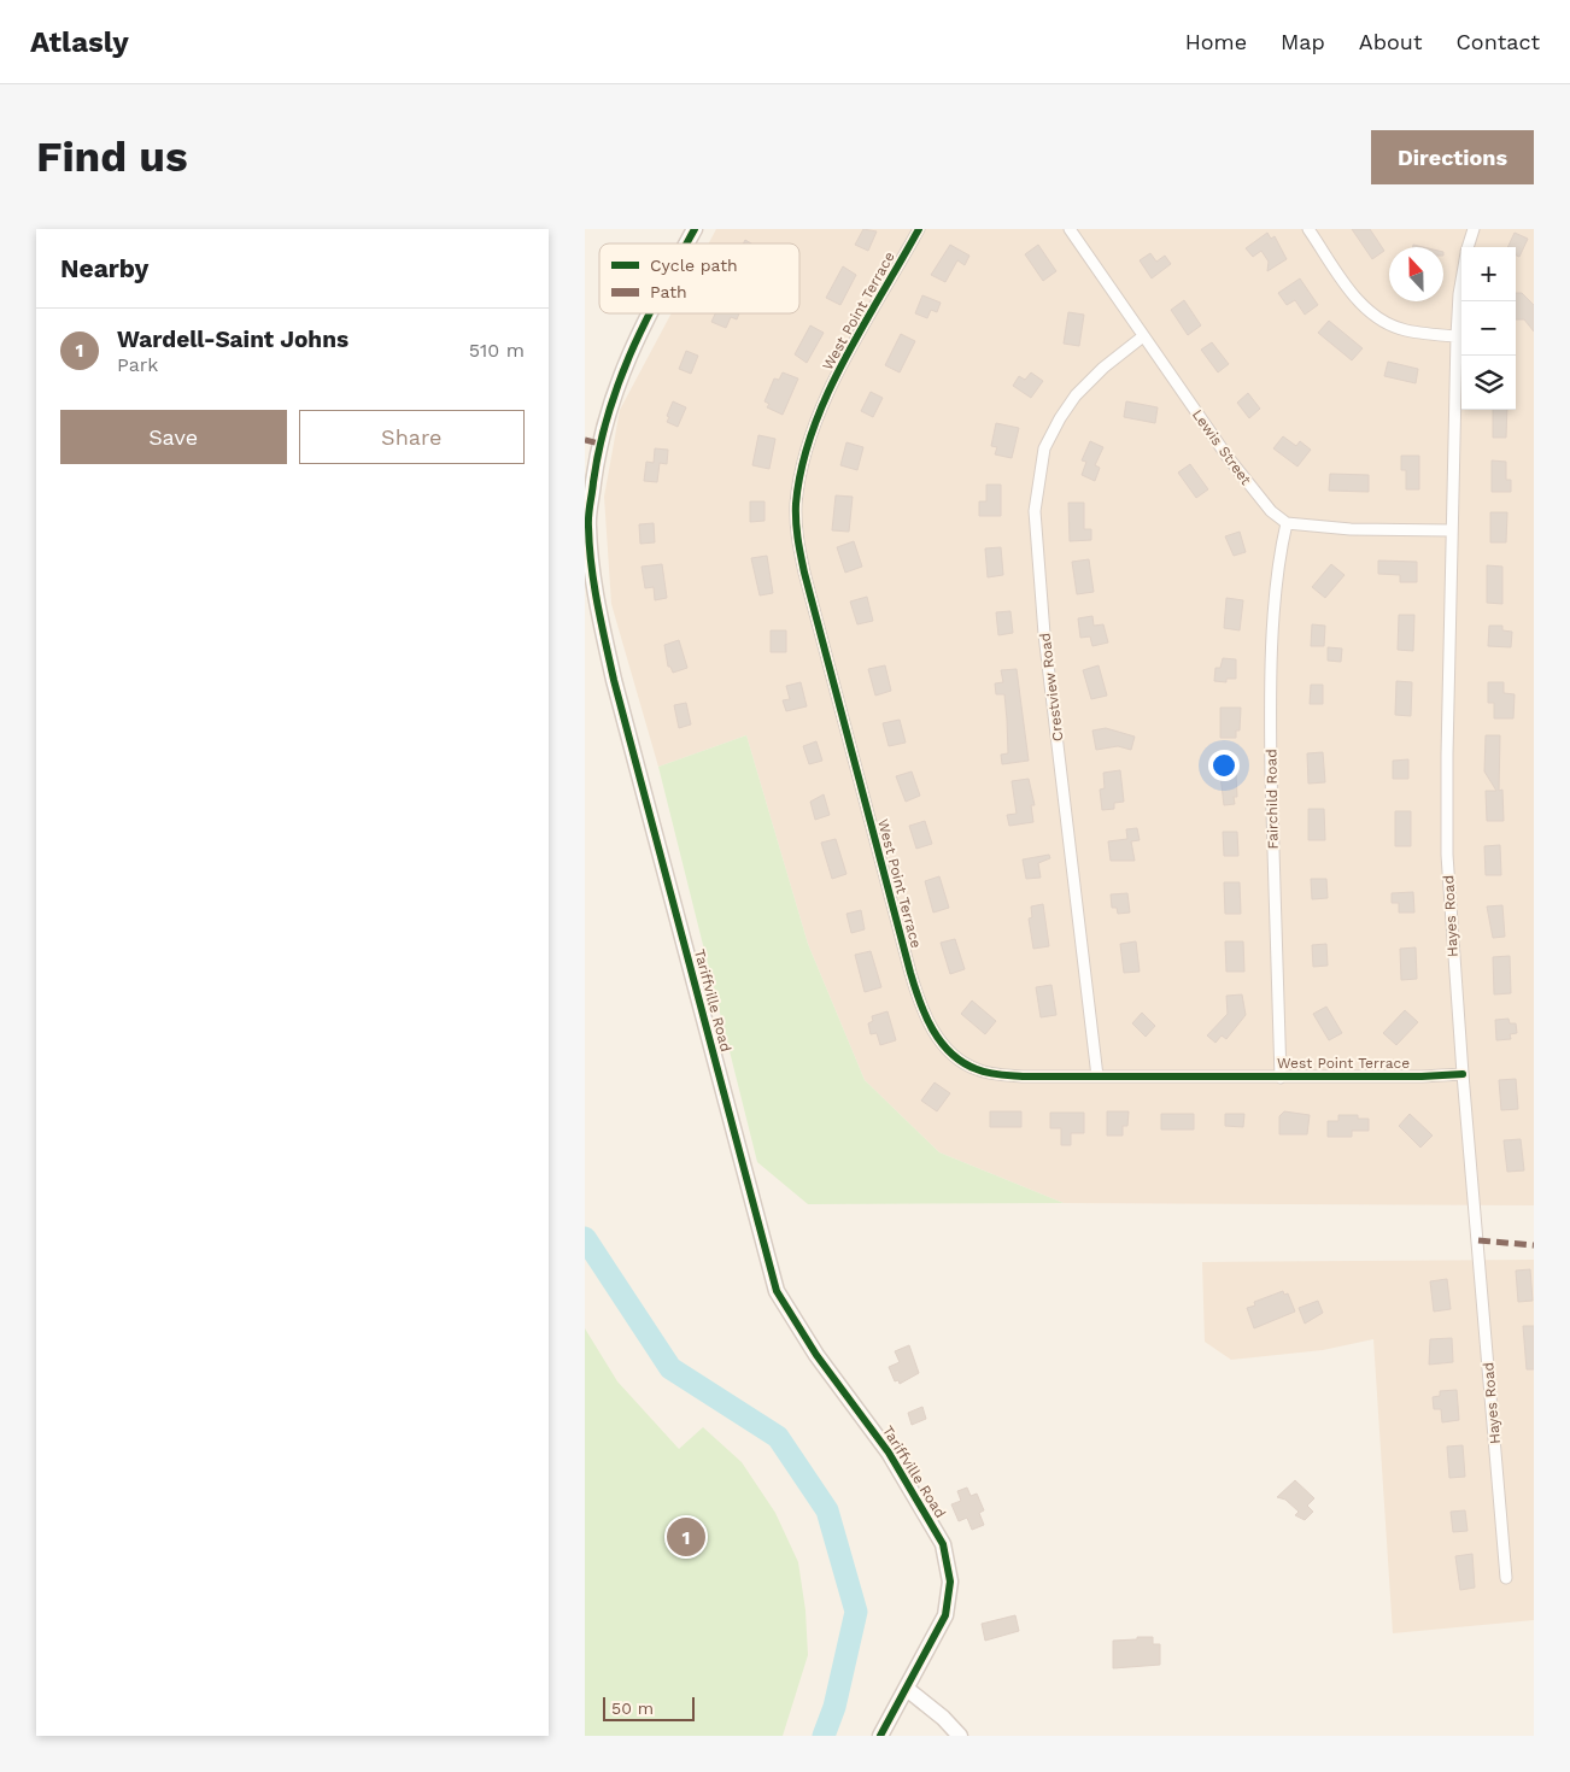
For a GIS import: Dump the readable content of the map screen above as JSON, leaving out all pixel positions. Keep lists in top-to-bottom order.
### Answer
{
  "streets": {
    "main road": ["Tariffville Road"],
    "street": [
      "West Point Terrace",
      "Lewis Street",
      "Crestview Road",
      "Fairchild Road",
      "Hayes Road"
    ]
  },
  "crossings": [
    ["West Point Terrace", "Crestview Road"],
    ["West Point Terrace", "Fairchild Road"],
    ["West Point Terrace", "Hayes Road"],
    ["Lewis Street", "Crestview Road"],
    ["Lewis Street", "Fairchild Road"]
  ],
  "legend": ["Cycle path", "Path"],
  "scale_bar": "50 m",
  "north": "top",
  "page": {
    "header": "Atlasly",
    "nav": [
      "Home",
      "Map",
      "About",
      "Contact"
    ],
    "buttons": [
      "Directions",
      ["Save", "Share"]
    ],
    "title": "Find us",
    "heading": "Nearby",
    "map_buttons": ["+", "−"],
    "list": [
      {
        "mark": "1",
        "name": "Wardell-Saint Johns",
        "note": "Park",
        "value": "510 m"
      }
    ],
    "pins": "1",
    "scale": "50 m"
  }
}
